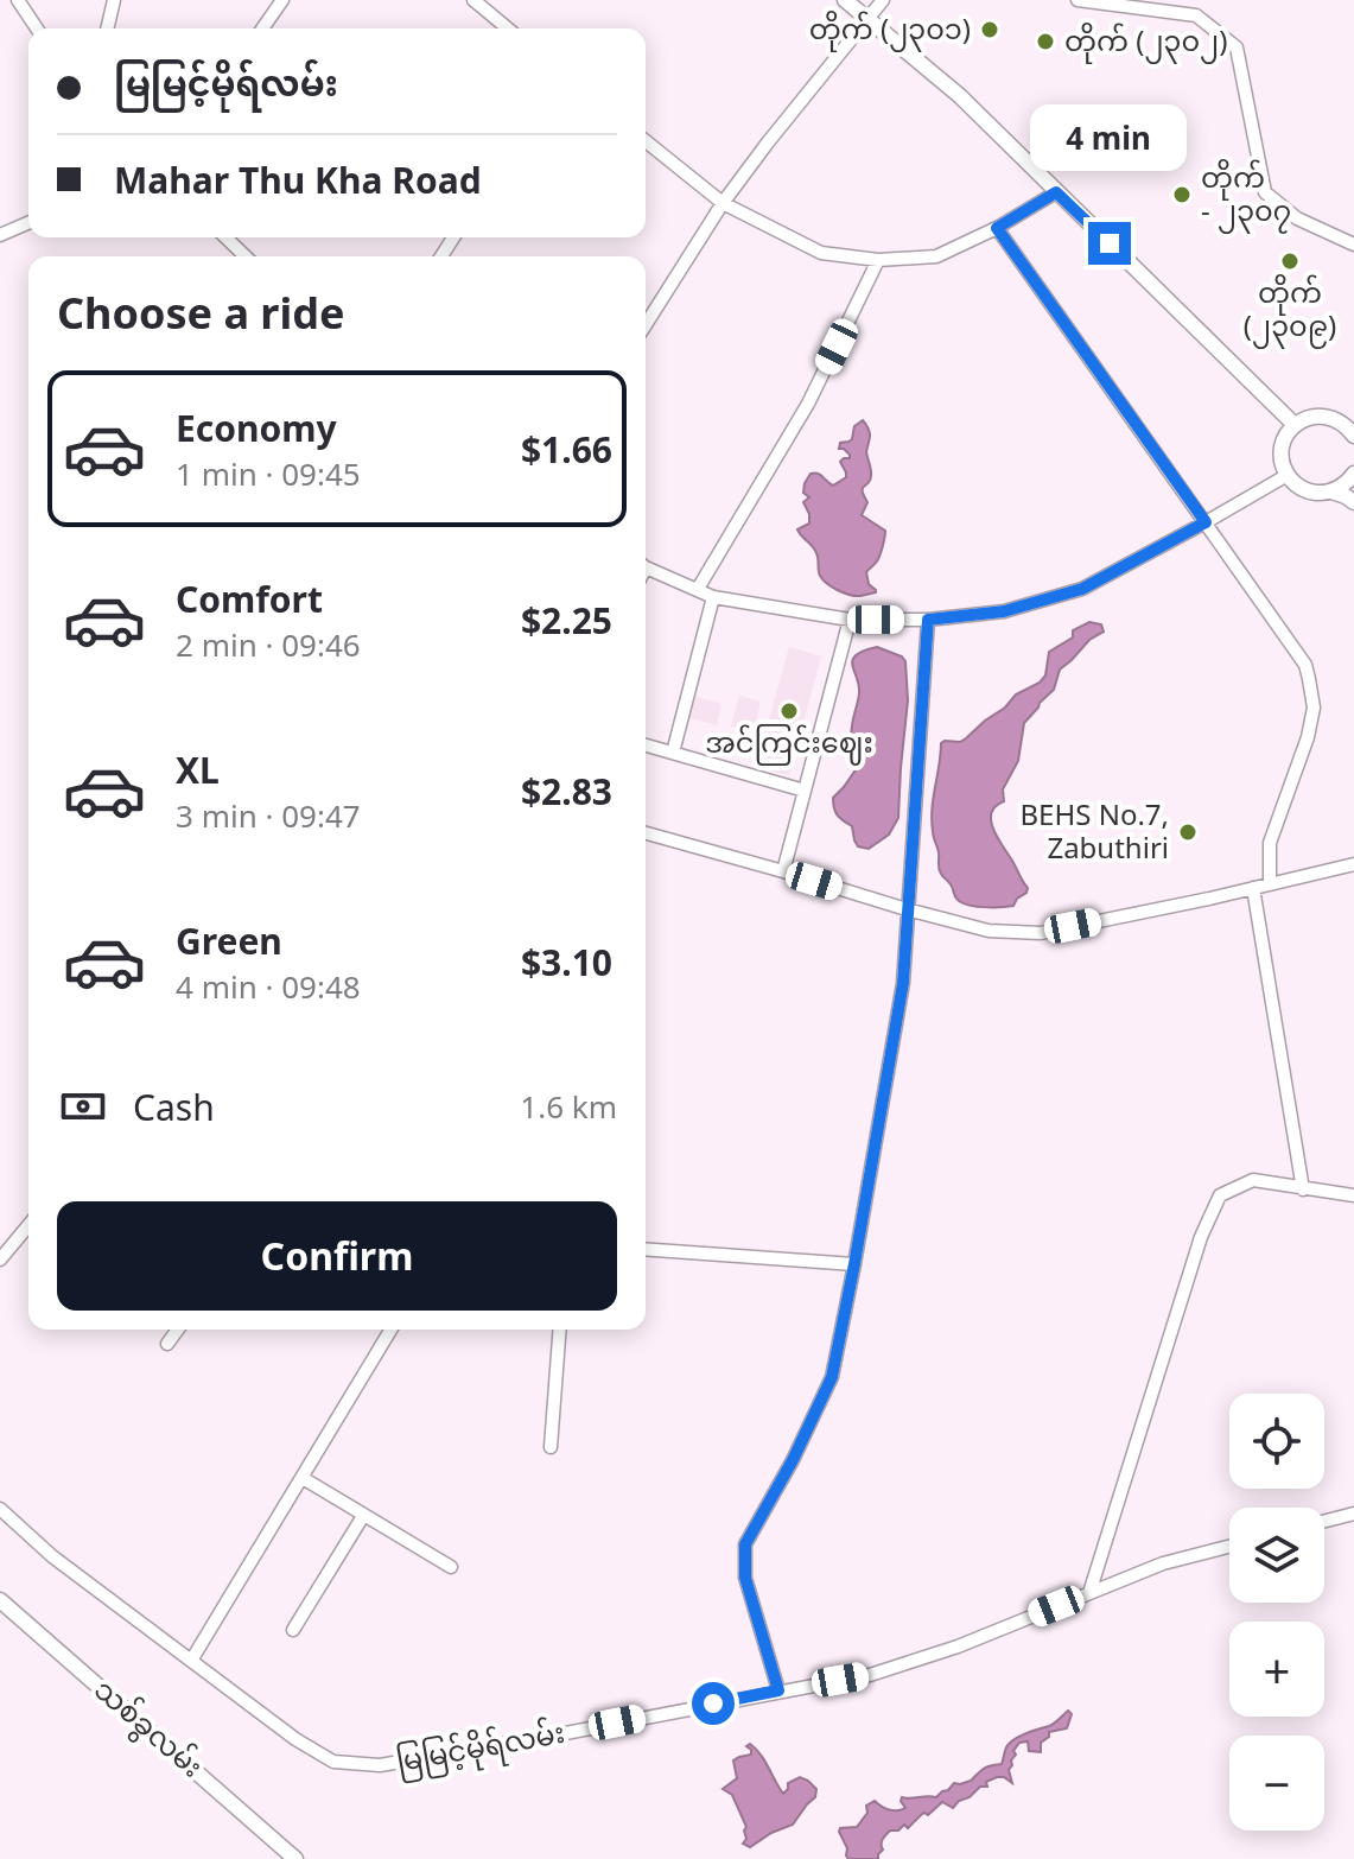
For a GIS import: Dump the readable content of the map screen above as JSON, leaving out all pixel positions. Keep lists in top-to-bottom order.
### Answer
{
  "streets": {
    "main road": ["သစ်ခွလမ်း"],
    "street": ["မြမြင့်မိုရ်လမ်း"]
  },
  "places": [
    "တိုက် (၂၃၀၁)",
    "တိုက် (၂၃၀၂)",
    "တိုက် - ၂၃၀၇",
    "တိုက် (၂၃၀၉)",
    "အင်ကြင်းဈေး",
    "BEHS No.7, Zabuthiri"
  ],
  "page": {
    "banner": ["မြမြင့်မိုရ်လမ်း", "Mahar Thu Kha Road"],
    "bubble": "4 min",
    "heading": "Choose a ride",
    "list": [
      {
        "name": "Economy",
        "note": "1 min · 09:45",
        "value": "$1.66"
      },
      {
        "name": "Comfort",
        "note": "2 min · 09:46",
        "value": "$2.25"
      },
      {
        "name": "XL",
        "note": "3 min · 09:47",
        "value": "$2.83"
      },
      {
        "name": "Green",
        "note": "4 min · 09:48",
        "value": "$3.10"
      }
    ],
    "pay": ["Cash", "1.6 km"],
    "buttons": "Confirm",
    "map_buttons": ["+", "−"]
  }
}
